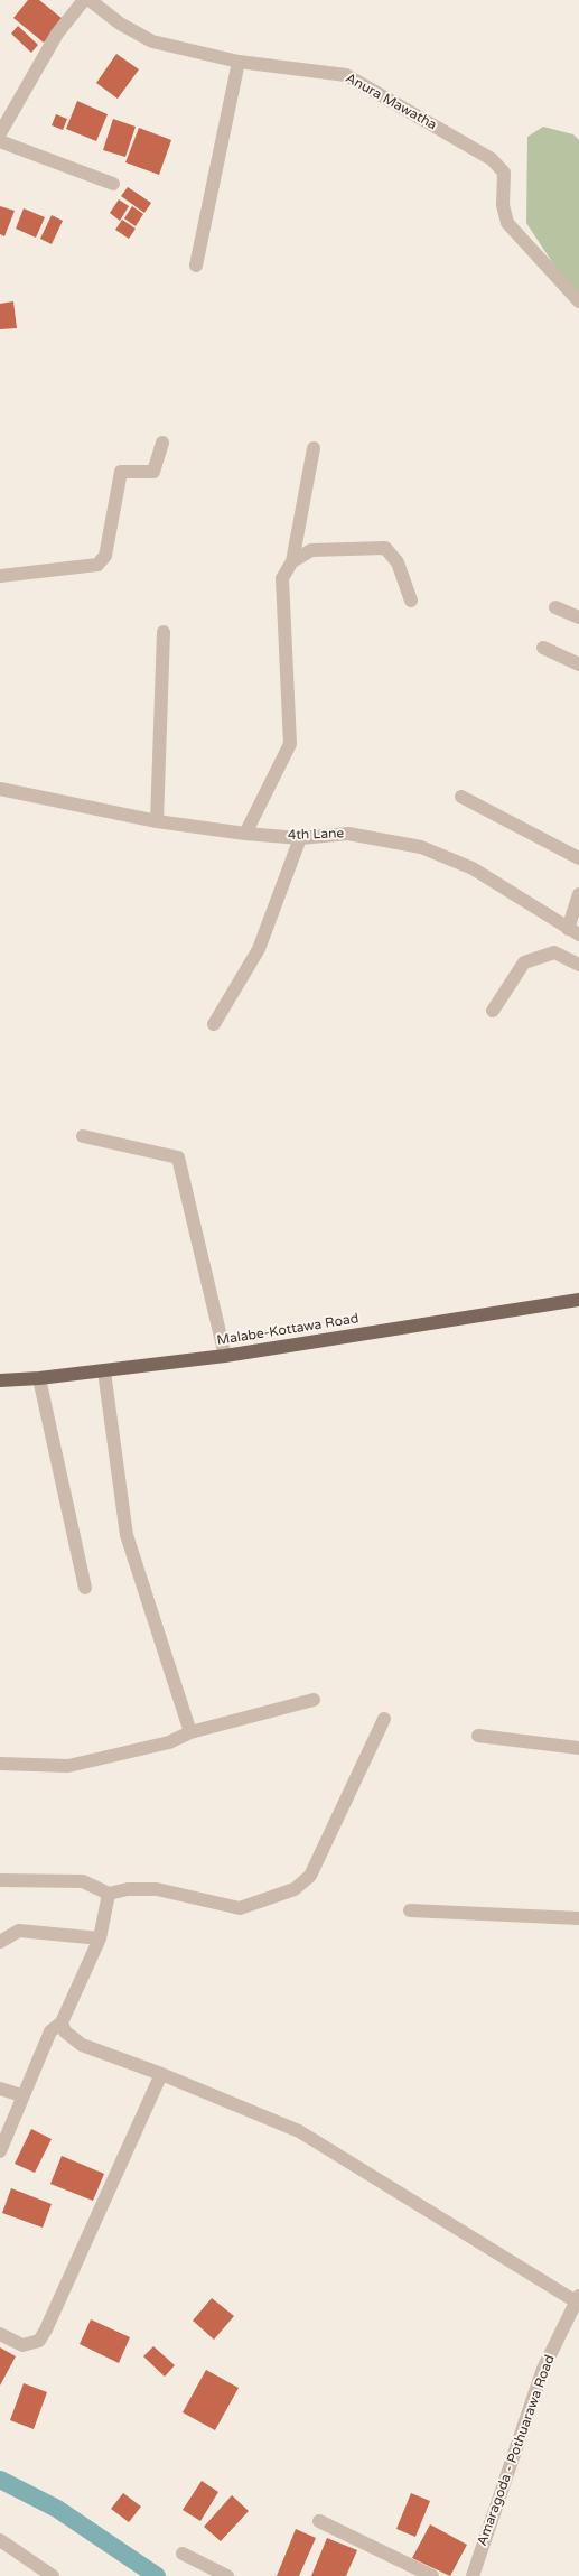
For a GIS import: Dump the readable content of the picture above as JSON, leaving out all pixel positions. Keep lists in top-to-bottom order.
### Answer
{
  "streets": {
    "main road": ["Malabe-Kottawa Road"],
    "street": ["Anura Mawatha", "4th Lane", "Amaragoda - Pothuarawa Road"]
  }
}
